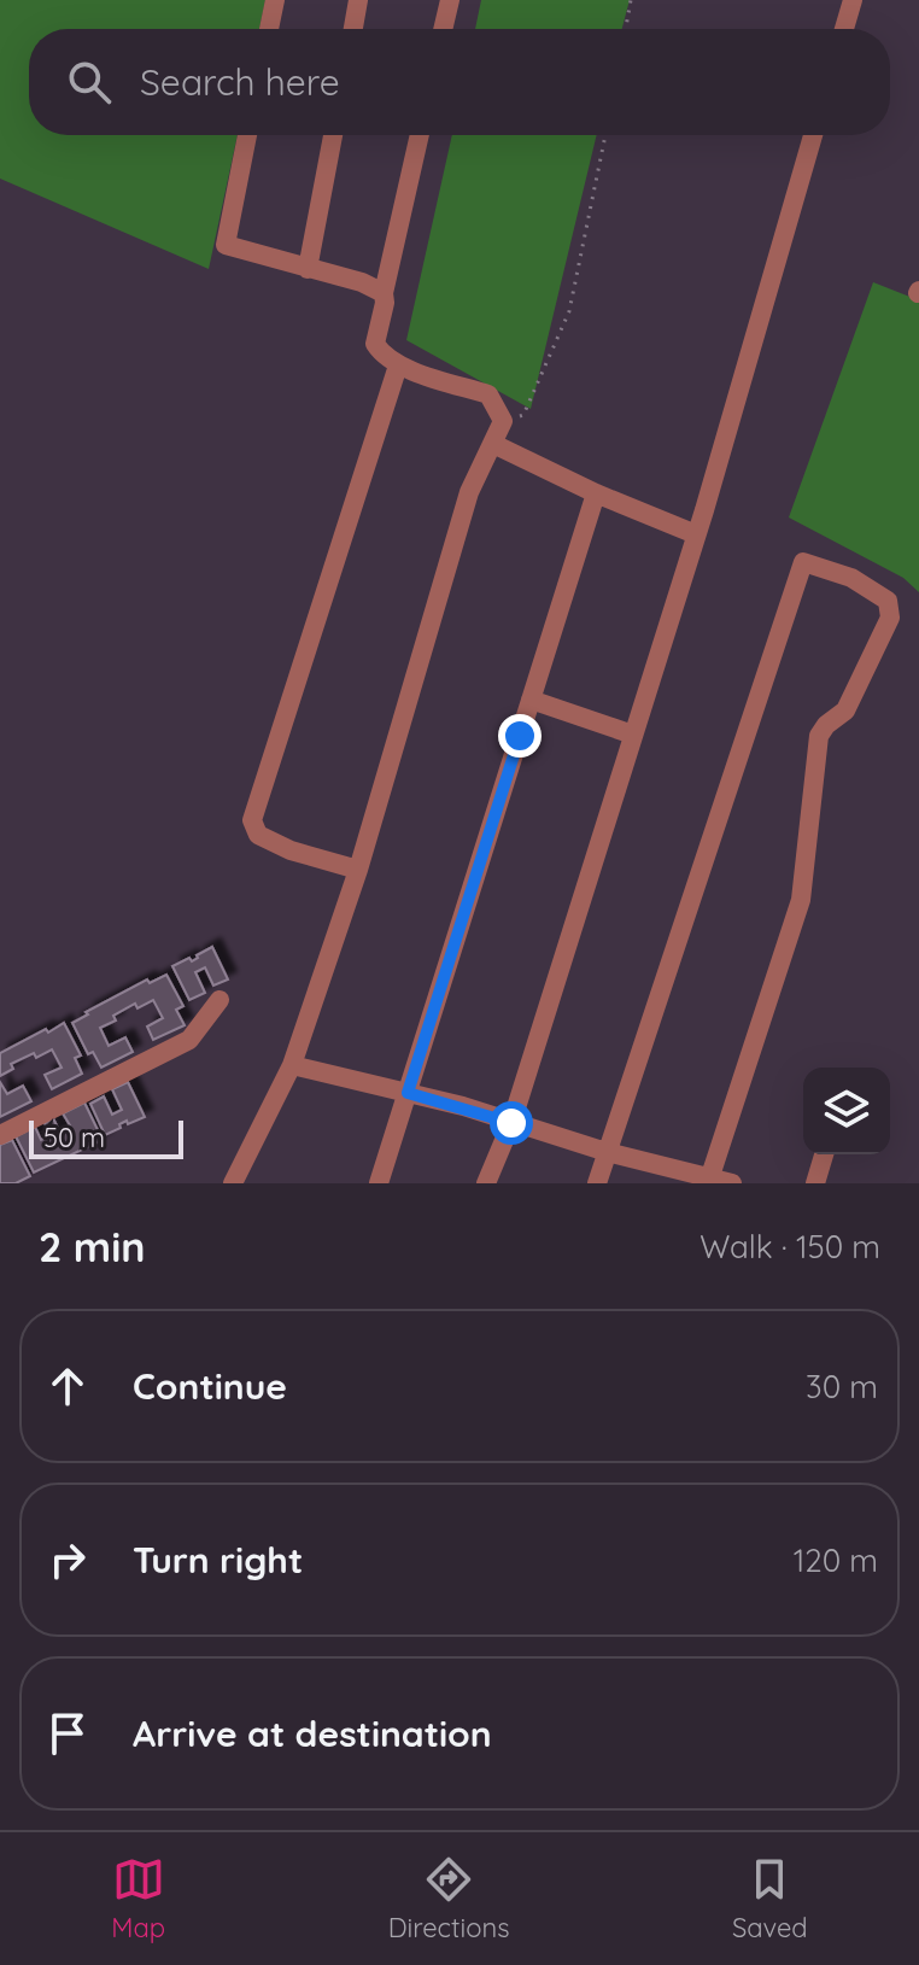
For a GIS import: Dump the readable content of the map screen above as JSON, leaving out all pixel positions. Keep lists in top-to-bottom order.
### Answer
{
  "scale_bar": "50 m",
  "page": {
    "search": "Search here",
    "scale": "50 m",
    "heading": ["2 min", "Walk · 150 m"],
    "list": [
      ["Continue", "30 m"],
      ["Turn right", "120 m"],
      "Arrive at destination"
    ],
    "nav": ["Map", "Directions", "Saved"]
  }
}
